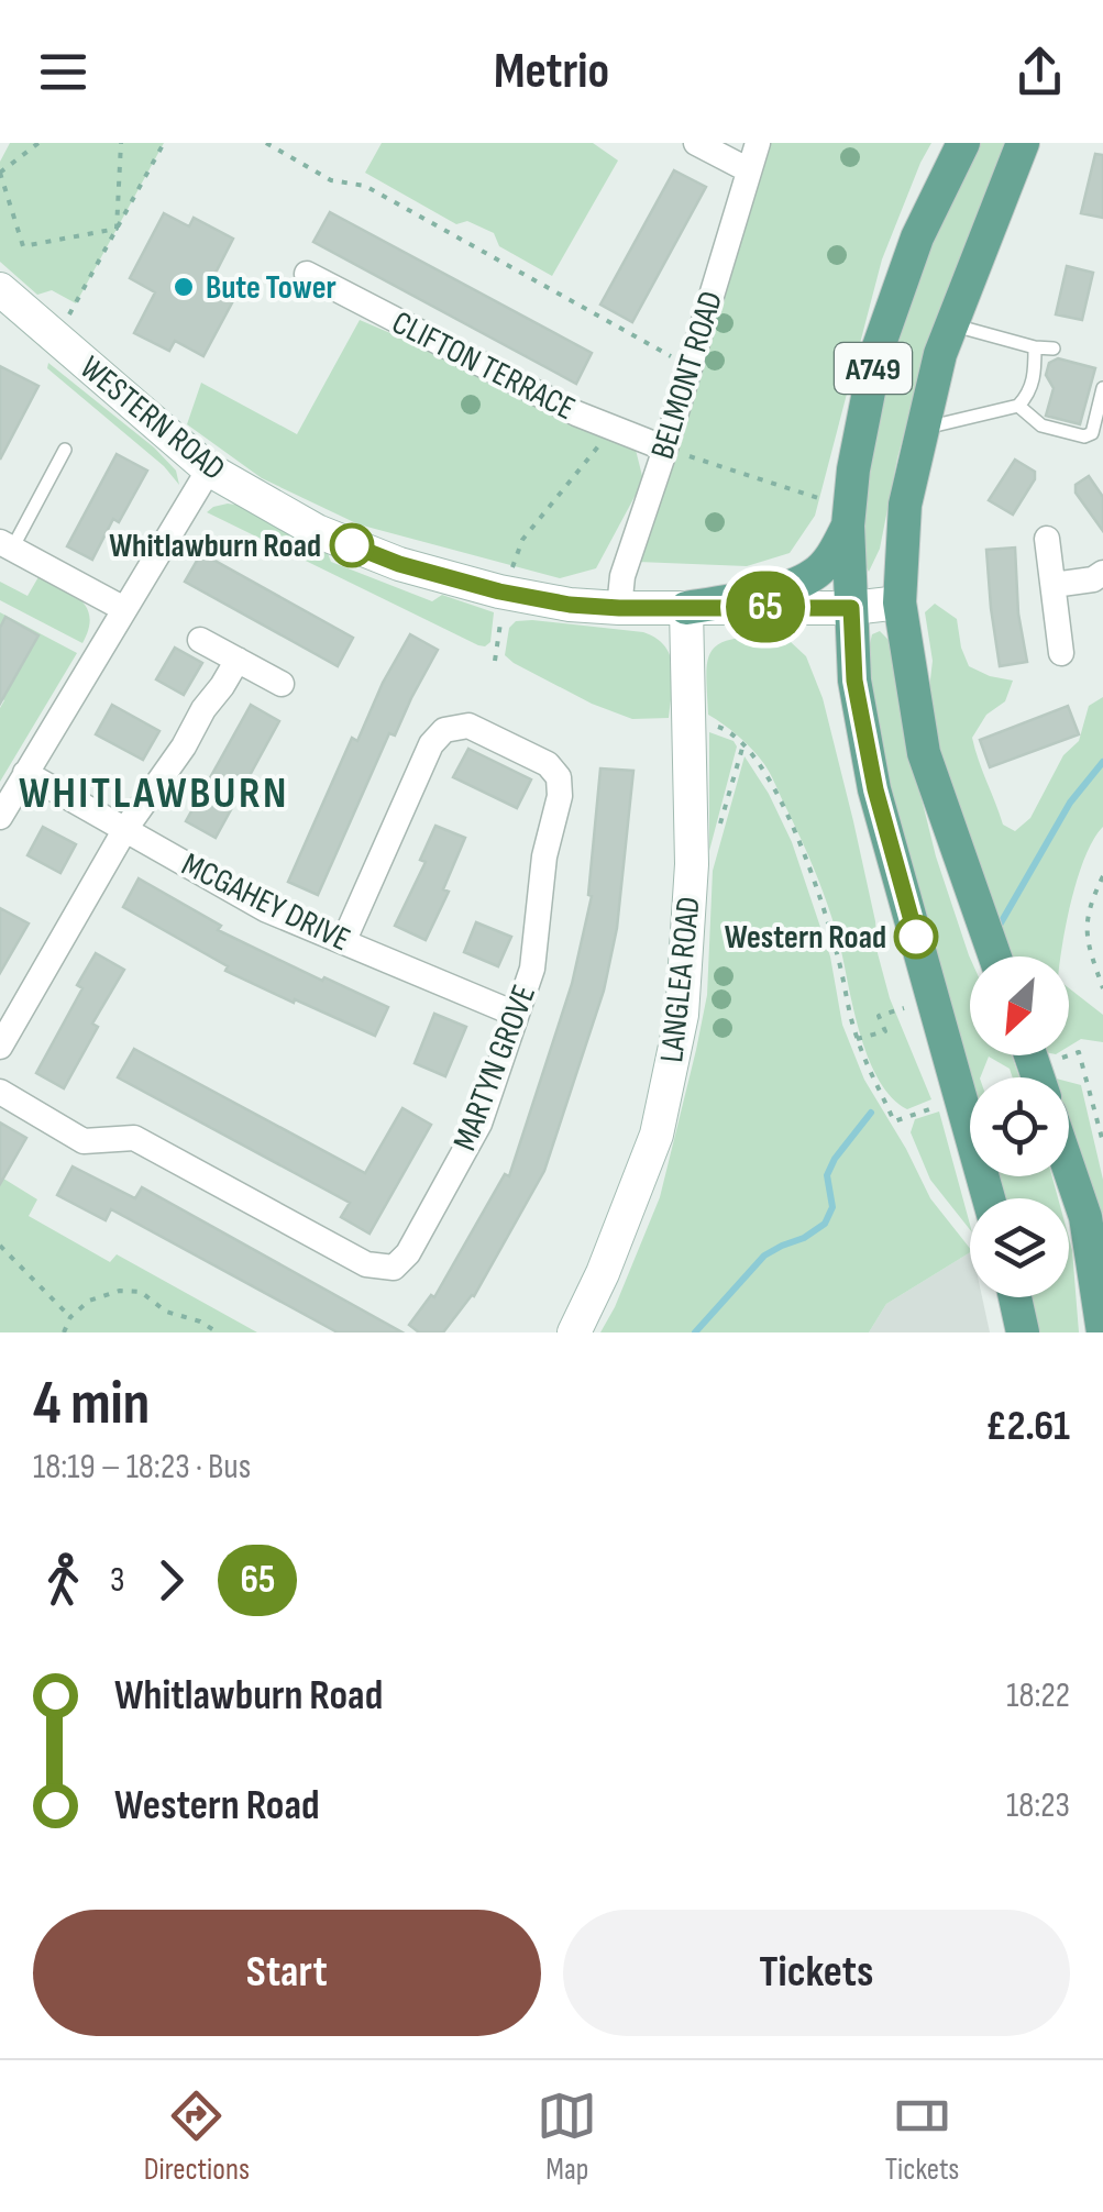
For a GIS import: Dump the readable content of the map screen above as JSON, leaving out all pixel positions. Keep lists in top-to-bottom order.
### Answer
{
  "streets": {
    "main road": ["A749"],
    "street": [
      "CLIFTON TERRACE",
      "BELMONT ROAD",
      "WESTERN ROAD",
      "MCGAHEY DRIVE",
      "LANGLEA ROAD",
      "MARTYN GROVE"
    ]
  },
  "crossings": [
    ["CLIFTON TERRACE", "BELMONT ROAD"],
    ["A749", "WESTERN ROAD"],
    ["BELMONT ROAD", "WESTERN ROAD"],
    ["WESTERN ROAD", "LANGLEA ROAD"],
    ["MCGAHEY DRIVE", "MARTYN GROVE"]
  ],
  "districts": ["WHITLAWBURN"],
  "places": ["Bute Tower", "Whitlawburn Road", "Western Road"],
  "lines": ["bus line 65"],
  "north": "bottom left",
  "page": {
    "header": "Metrio",
    "on_map": "65",
    "heading": ["4 min", "18:19 – 18:23 · Bus", "£2.61"],
    "legs": ["3", "65"],
    "list": [
      {
        "name": "Whitlawburn Road",
        "value": "18:22"
      },
      {
        "name": "Western Road",
        "value": "18:23"
      }
    ],
    "buttons": ["Start", "Tickets"],
    "tabs": ["Directions", "Map", "Tickets"]
  }
}
